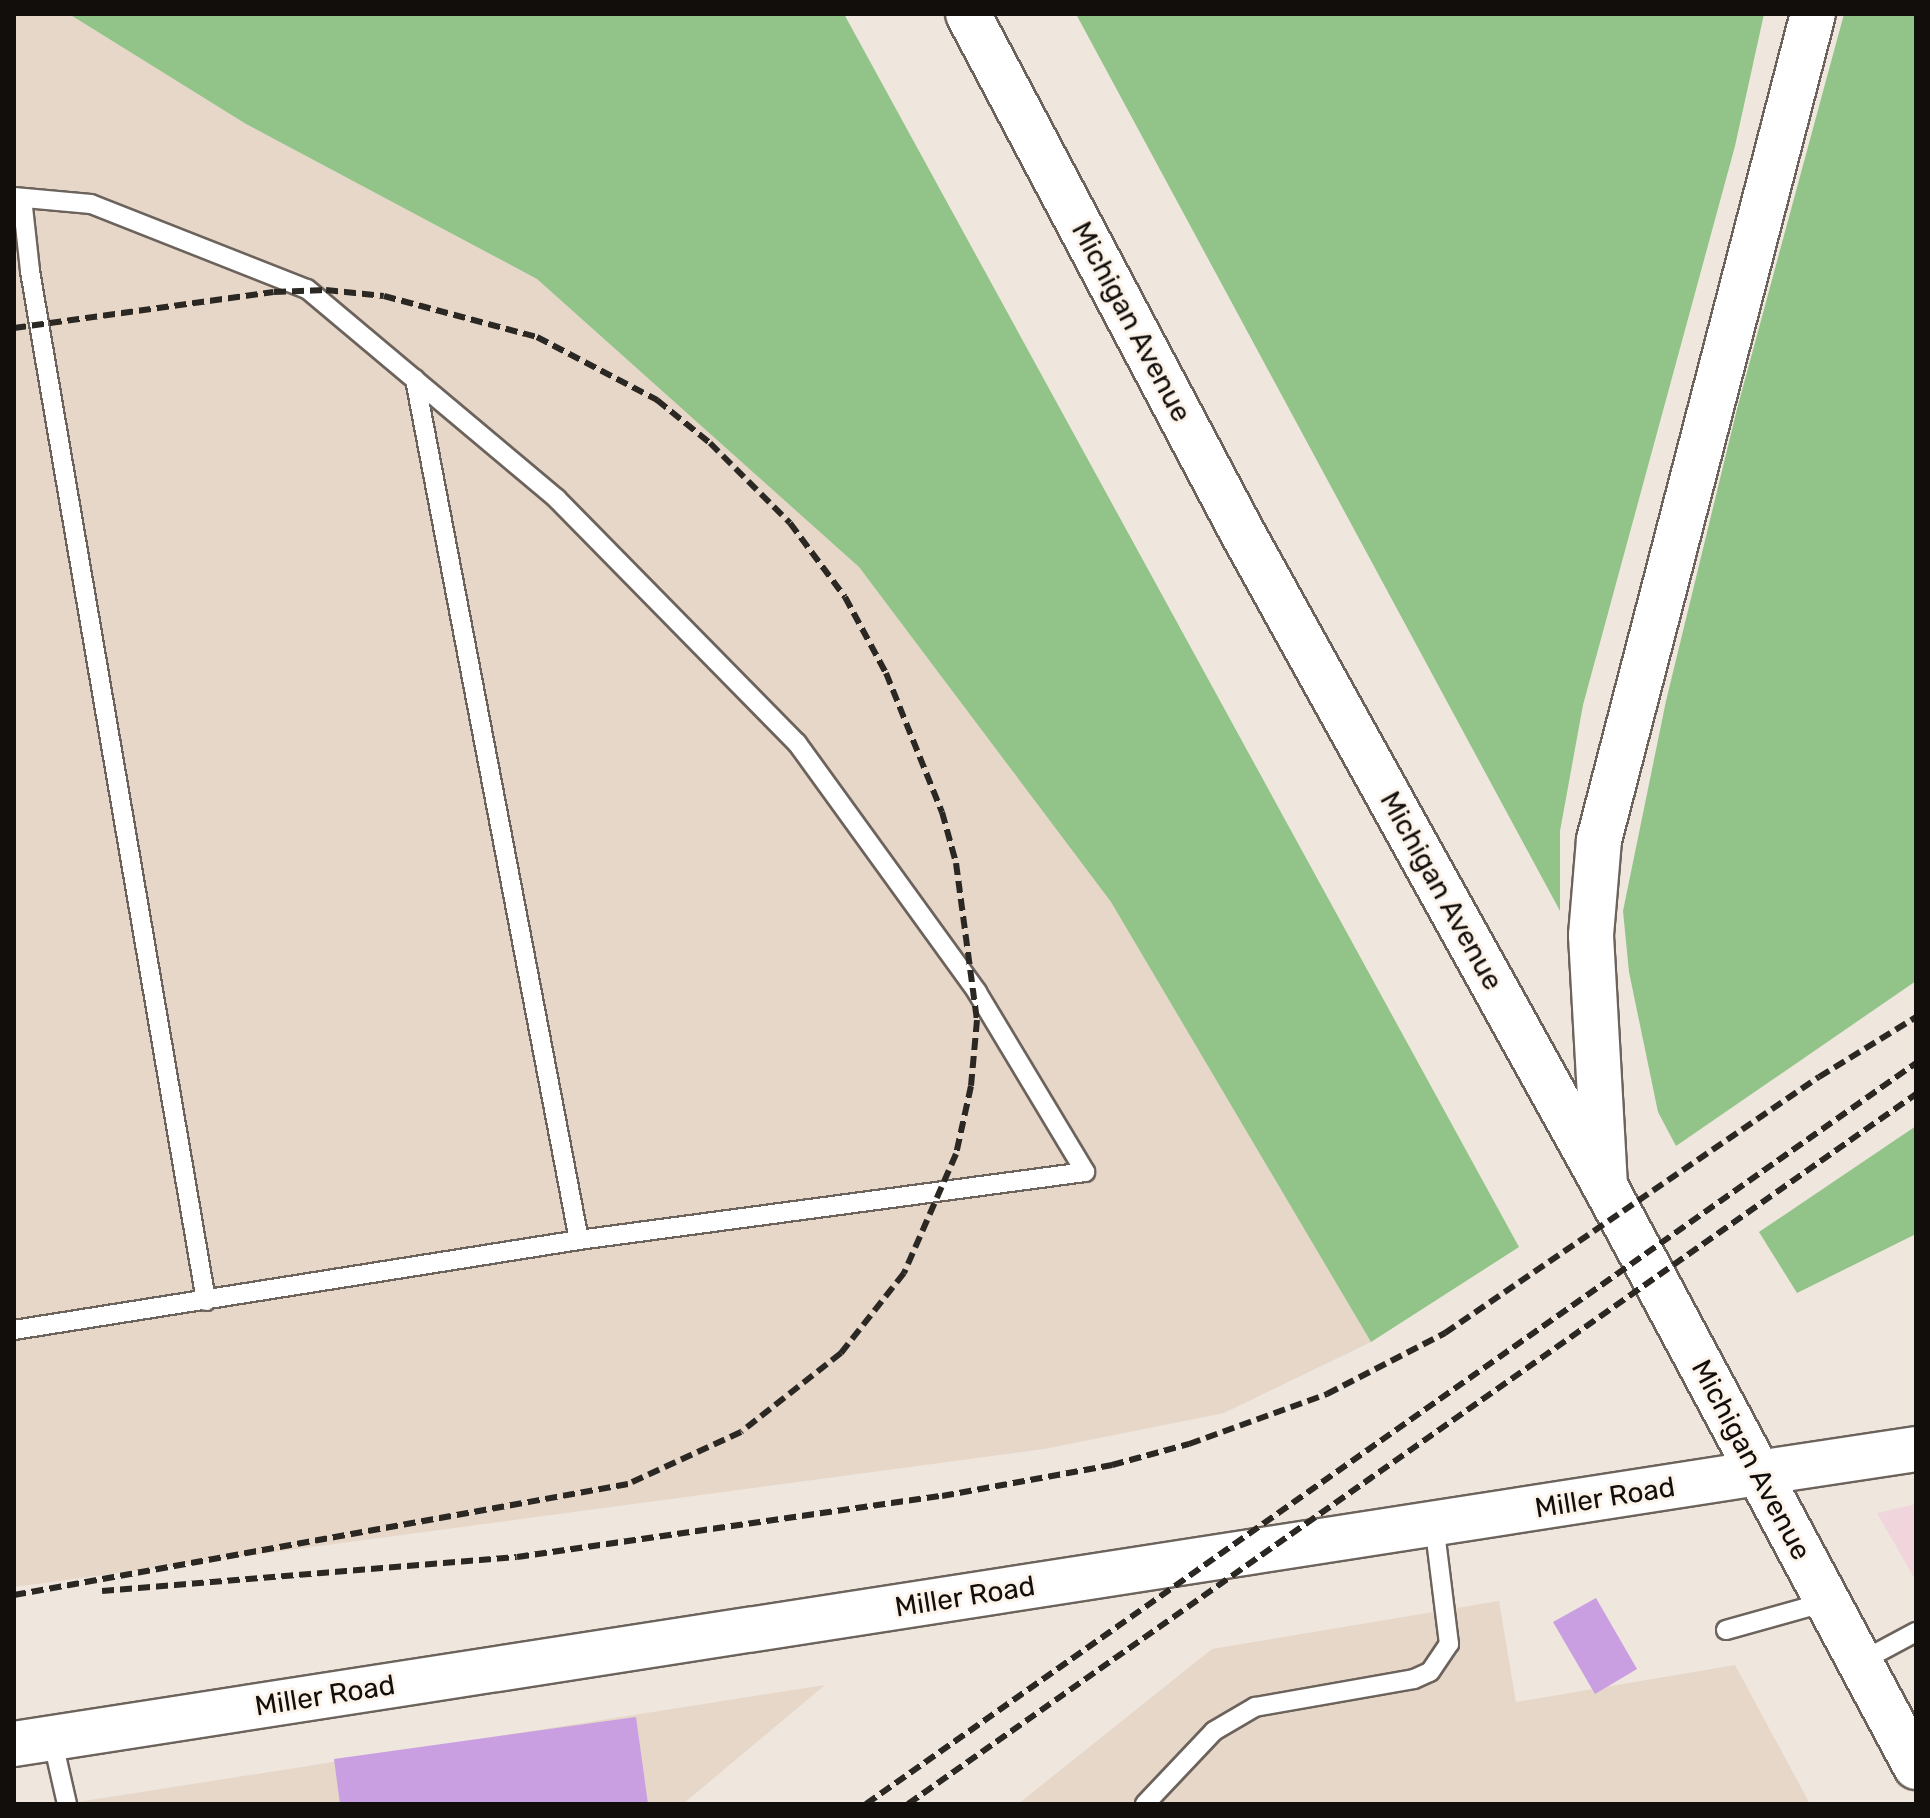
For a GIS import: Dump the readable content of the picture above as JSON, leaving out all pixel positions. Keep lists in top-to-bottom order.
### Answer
{
  "streets": {
    "main road": ["Michigan Avenue", "Miller Road"]
  },
  "crossings": [
    ["Michigan Avenue", "Miller Road"]
  ]
}
